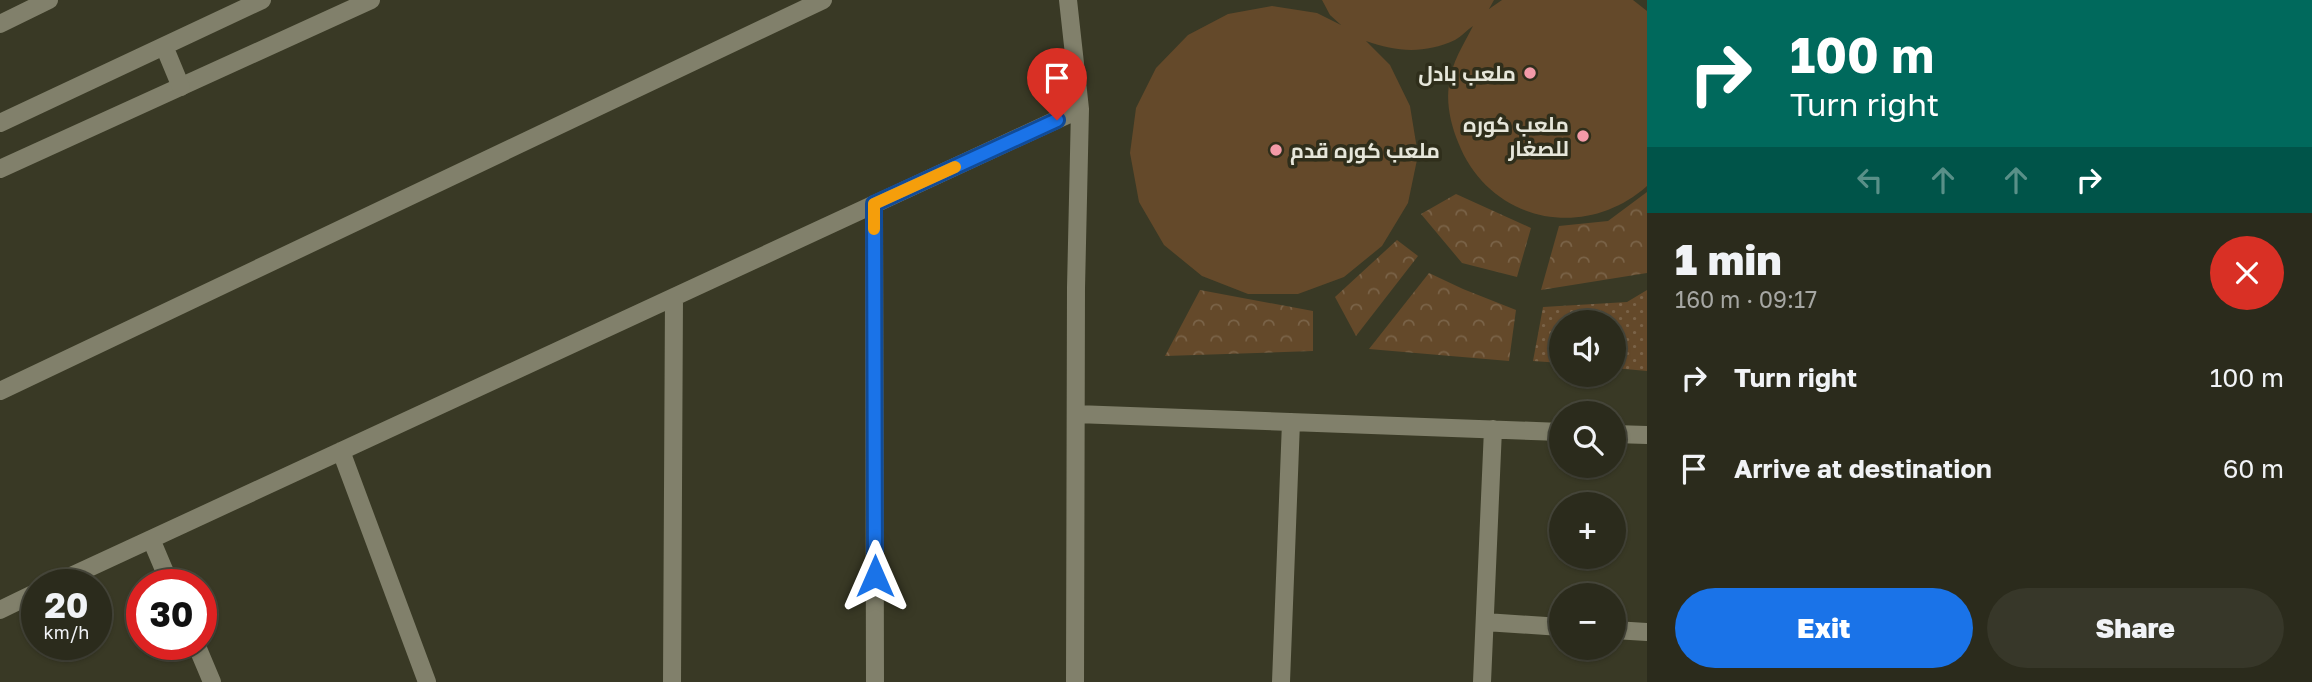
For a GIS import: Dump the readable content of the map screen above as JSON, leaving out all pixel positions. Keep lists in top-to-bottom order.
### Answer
{
  "places": ["ملعب بادل", "ملعب كوره للصغار", "ملعب كوره قدم"],
  "page": {
    "turn": ["100 m", "Turn right"],
    "heading": ["1 min", "160 m · 09:17"],
    "map_buttons": ["+", "−"],
    "list": [
      {
        "name": "Turn right",
        "value": "100 m"
      },
      {
        "name": "Arrive at destination",
        "value": "60 m"
      }
    ],
    "speed": "20 km/h",
    "limit": "30",
    "buttons": ["Exit", "Share"]
  }
}
